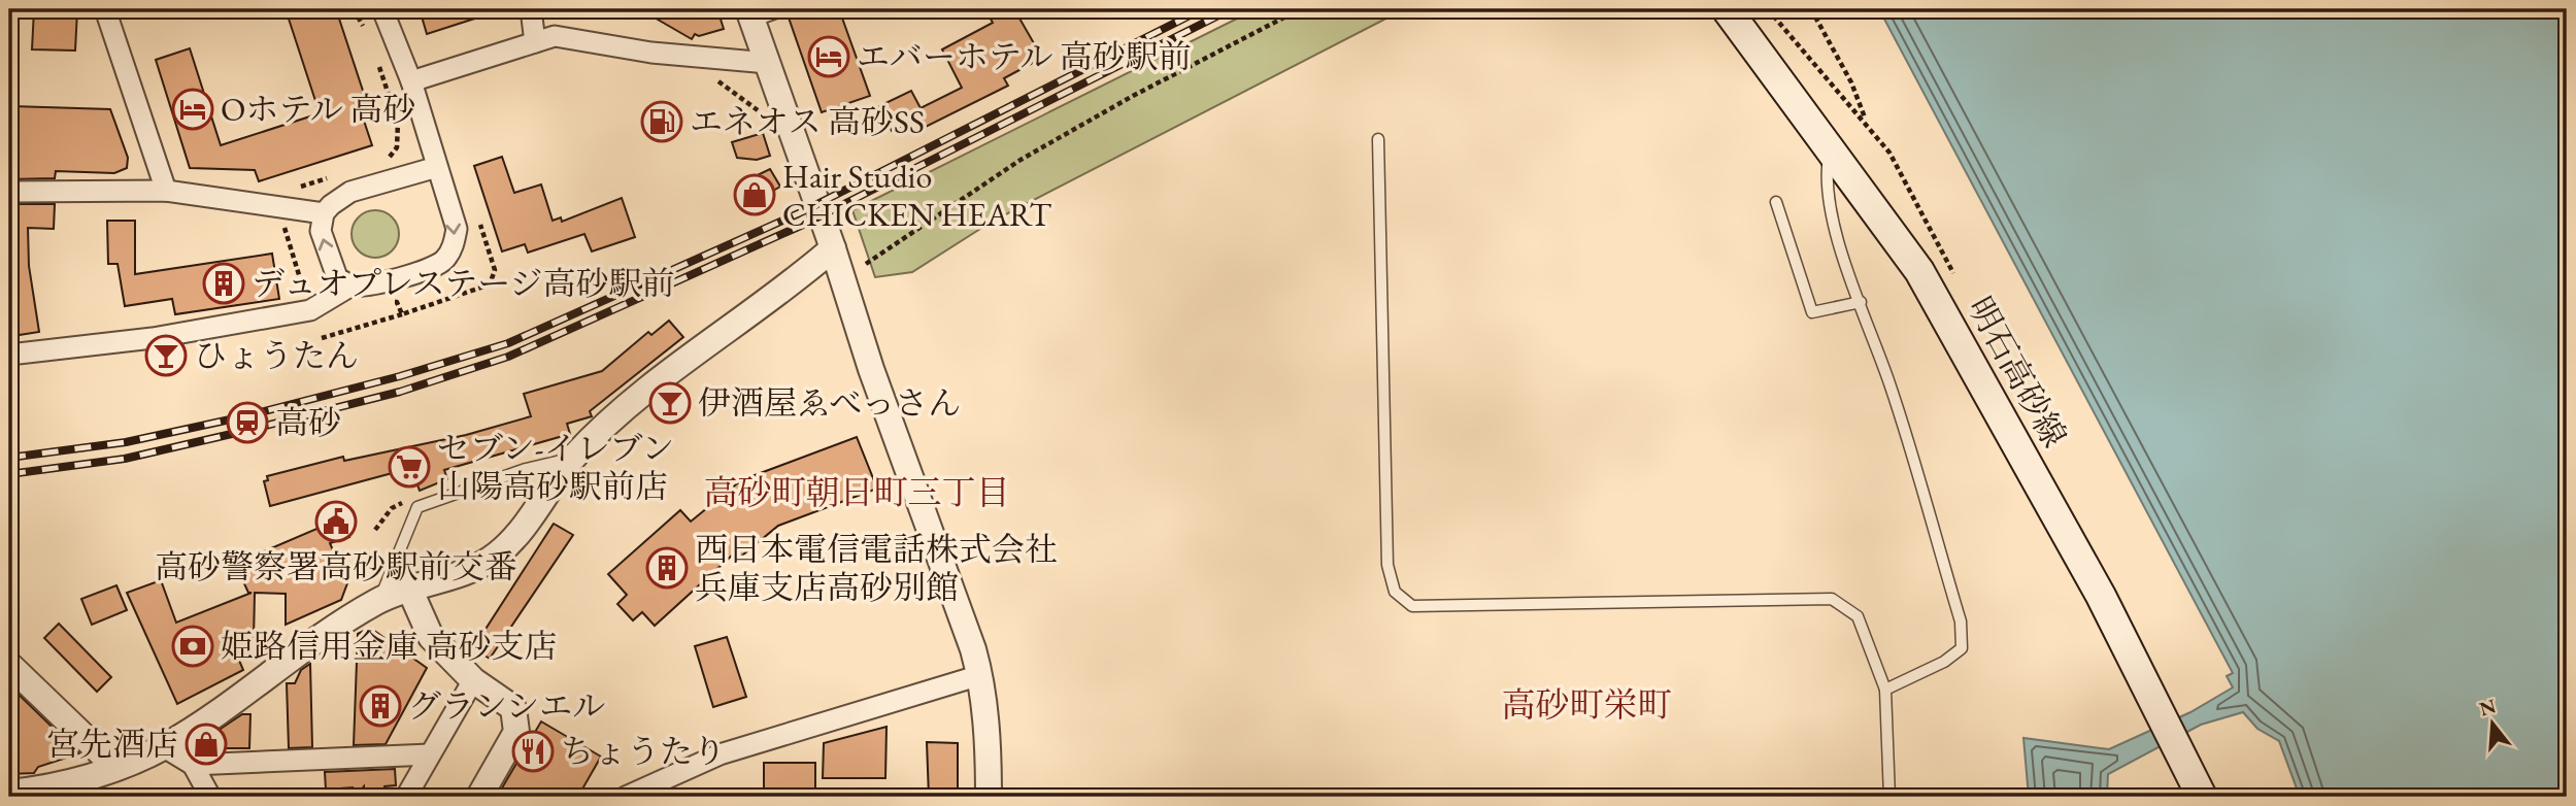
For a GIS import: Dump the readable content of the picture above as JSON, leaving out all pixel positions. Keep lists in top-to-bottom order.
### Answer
{
  "streets": {
    "main road": ["明石高砂線"]
  },
  "districts": ["高砂町朝日町三丁目", "高砂町栄町"],
  "places": {
    "hotel": ["エバーホテル 高砂駅前", "Oホテル 高砂"],
    "fuel station": ["エネオス 高砂SS"],
    "shop": ["Hair Studio CHICKEN HEART", "宮先酒店"],
    "building": ["デュオプレステージ高砂駅前", "西日本電信電話株式会社 兵庫支店高砂別館", "グランシエル"],
    "bar": ["ひょうたん", "伊酒屋ゑべっさん"],
    "station": ["高砂"],
    "supermarket": ["セブン-イレブン 山陽高砂駅前店"],
    "public building": ["高砂警察署高砂駅前交番"],
    "bank": ["姫路信用金庫 高砂支店"],
    "restaurant": ["ちょうたり"]
  },
  "north": "top"
}
